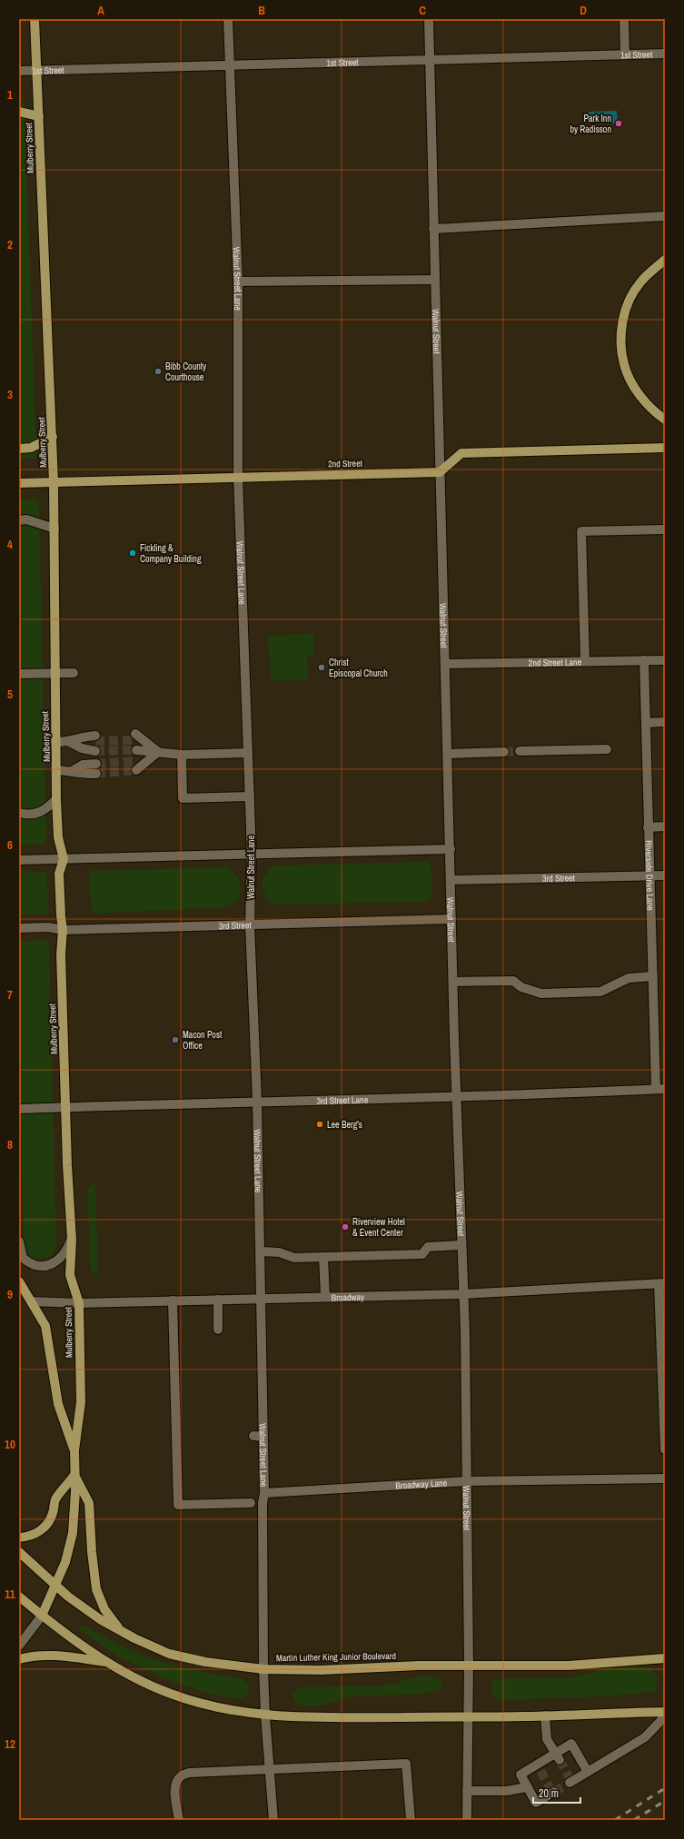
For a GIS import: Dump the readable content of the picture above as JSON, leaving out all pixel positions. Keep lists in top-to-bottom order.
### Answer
{
  "streets": {
    "main road": ["Mulberry Street", "2nd Street", "Martin Luther King Junior Boulevard"],
    "street": [
      "1st Street",
      "Walnut Street Lane",
      "Walnut Street",
      "2nd Street Lane",
      "Riverside Drive Lane",
      "3rd Street",
      "3rd Street Lane",
      "Broadway",
      "Broadway Lane"
    ]
  },
  "crossings": [
    ["1st Street", "Mulberry Street"],
    ["1st Street", "Walnut Street Lane"],
    ["1st Street", "Walnut Street"],
    ["Mulberry Street", "2nd Street"],
    ["Mulberry Street", "3rd Street"],
    ["Mulberry Street", "3rd Street Lane"],
    ["Mulberry Street", "Broadway"],
    ["Mulberry Street", "Martin Luther King Junior Boulevard"],
    ["Walnut Street Lane", "2nd Street"],
    ["Walnut Street Lane", "3rd Street"],
    ["Walnut Street Lane", "3rd Street Lane"],
    ["Walnut Street Lane", "Broadway"],
    ["Walnut Street Lane", "Broadway Lane"],
    ["Walnut Street Lane", "Martin Luther King Junior Boulevard"],
    ["Walnut Street", "2nd Street"],
    ["Walnut Street", "2nd Street Lane"],
    ["Walnut Street", "3rd Street"],
    ["Walnut Street", "3rd Street Lane"],
    ["Walnut Street", "Broadway"],
    ["Walnut Street", "Broadway Lane"],
    ["Walnut Street", "Martin Luther King Junior Boulevard"],
    ["2nd Street Lane", "Riverside Drive Lane"],
    ["Riverside Drive Lane", "3rd Street"],
    ["Riverside Drive Lane", "3rd Street Lane"]
  ],
  "places": [
    "Park Inn by Radisson",
    "Bibb County Courthouse",
    "Fickling & Company Building",
    "Christ Episcopal Church",
    "Macon Post Office",
    "Lee Berg's",
    "Riverview Hotel & Event Center"
  ],
  "scale_bar": "20 m",
  "grid": {
    "columns": [
      "A",
      "B",
      "C",
      "D"
    ],
    "rows": [
      "1",
      "2",
      "3",
      "4",
      "5",
      "6",
      "7",
      "8",
      "9",
      "10",
      "11",
      "12"
    ]
  }
}
